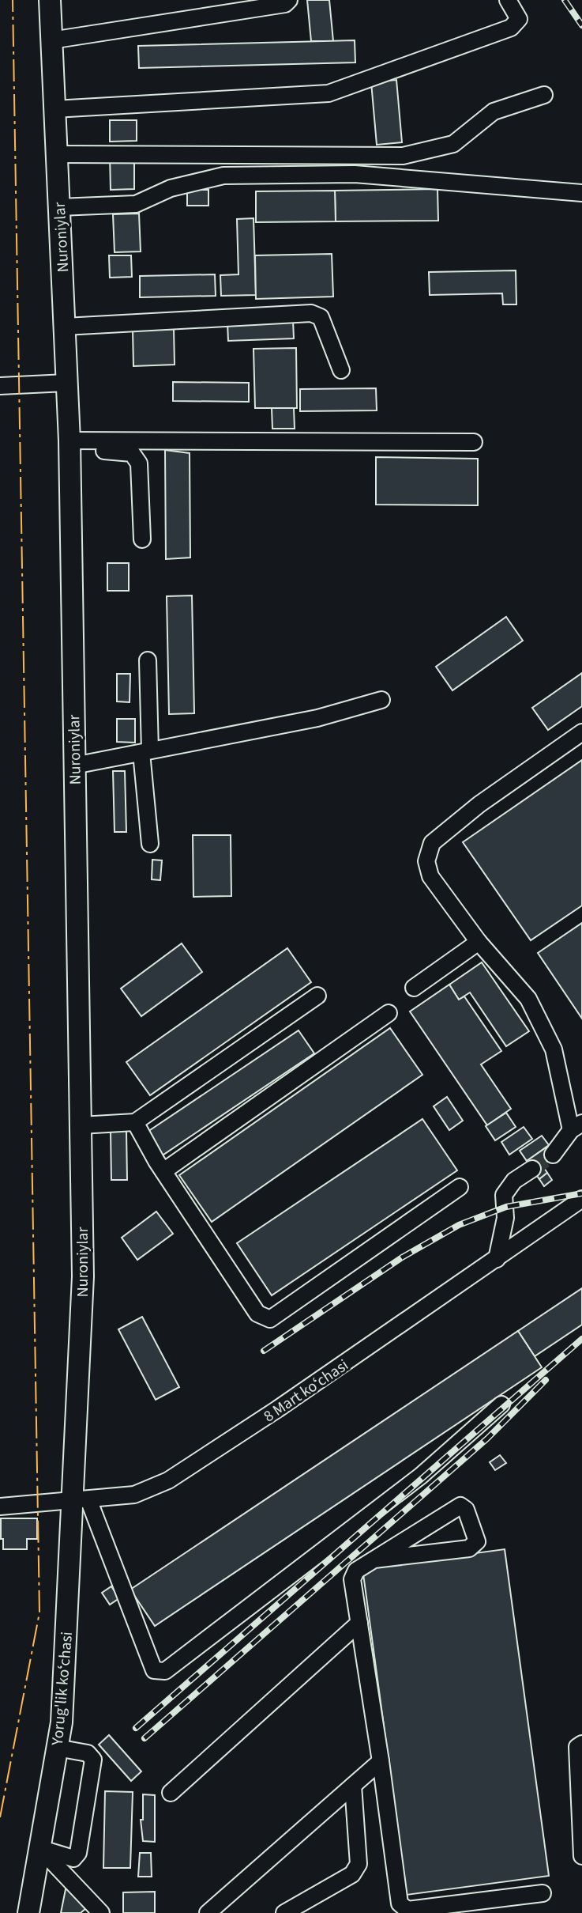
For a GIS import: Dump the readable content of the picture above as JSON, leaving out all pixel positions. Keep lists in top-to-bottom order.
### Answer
{
  "streets": {
    "main road": ["Nuroniylar", "Yorug'lik koʻchasi"],
    "street": ["8 Mart koʻchasi"]
  },
  "crossings": [
    ["Nuroniylar", "8 Mart koʻchasi"],
    ["Nuroniylar", "Yorug'lik koʻchasi"],
    ["8 Mart koʻchasi", "Yorug'lik koʻchasi"]
  ]
}
